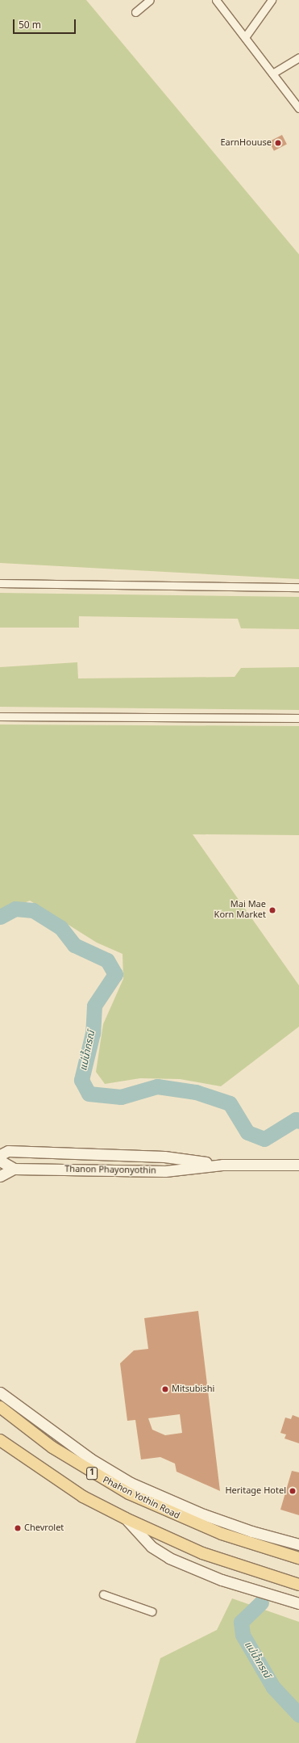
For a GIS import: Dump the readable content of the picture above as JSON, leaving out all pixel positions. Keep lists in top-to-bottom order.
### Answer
{
  "streets": {
    "main road": ["Thanon Phayonyothin", "1", "Phahon Yothin Road"]
  },
  "water": ["แม่น้ำกรณ์"],
  "places": [
    "EarnHouuse",
    "Mai Mae Korn Market",
    "Mitsubishi",
    "Heritage Hotel",
    "Chevrolet"
  ],
  "scale_bar": "50 m"
}
